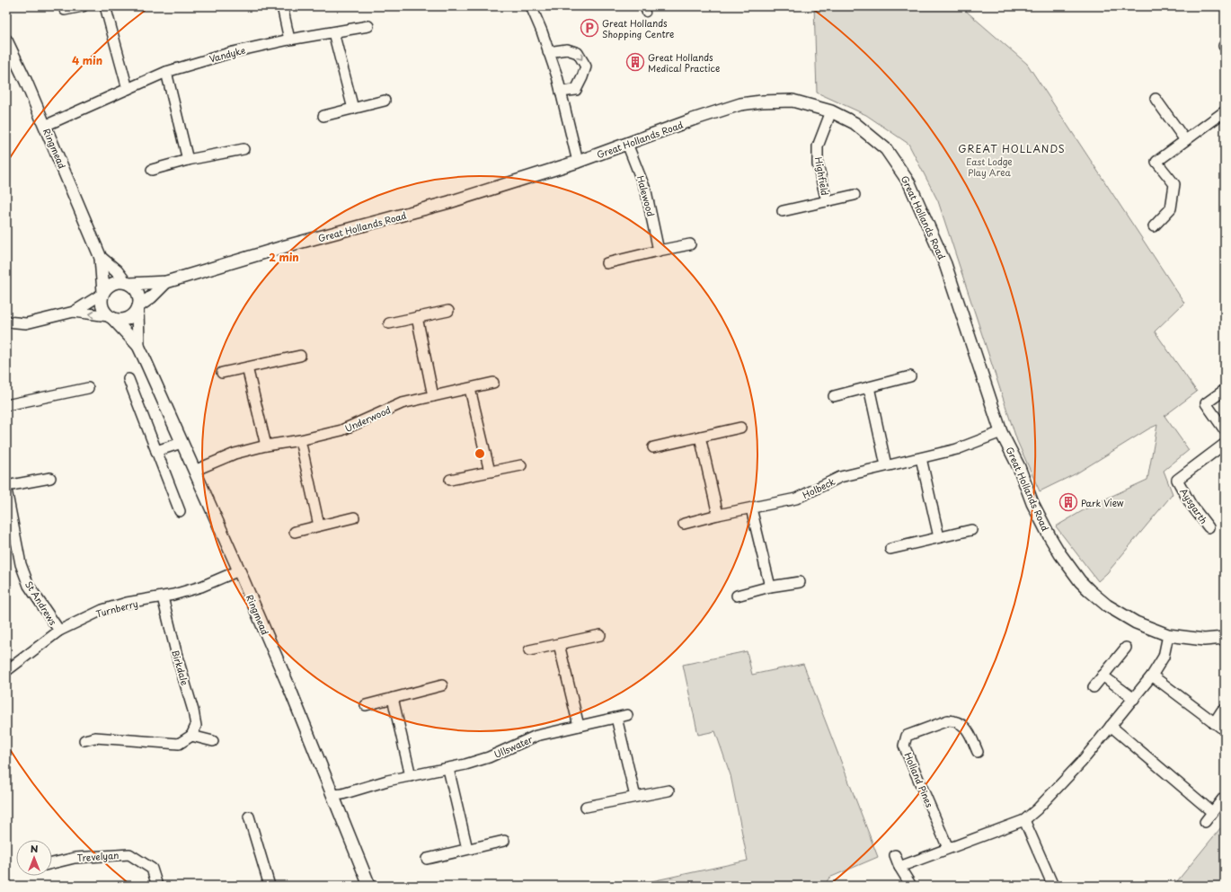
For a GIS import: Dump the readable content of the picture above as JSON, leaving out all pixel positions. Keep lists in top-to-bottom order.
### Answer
{
  "streets": {
    "street": [
      "Vandyke",
      "Great Hollands Road",
      "Ringmead",
      "Highfield",
      "Halewood",
      "Underwood",
      "Holbeck",
      "Aysgarth",
      "St Andrews",
      "Turnberry",
      "Birkdale",
      "Ullswater",
      "Holland Pines",
      "Trevelyan"
    ]
  },
  "crossings": [
    ["Vandyke", "Ringmead"],
    ["Great Hollands Road", "Ringmead"],
    ["Great Hollands Road", "Highfield"],
    ["Great Hollands Road", "Halewood"],
    ["Great Hollands Road", "Holbeck"],
    ["Ringmead", "Underwood"],
    ["Ringmead", "Turnberry"],
    ["Ringmead", "Ullswater"],
    ["St Andrews", "Turnberry"],
    ["Turnberry", "Birkdale"]
  ],
  "districts": ["GREAT HOLLANDS"],
  "parks": ["East Lodge Play Area"],
  "places": {
    "parking": ["Great Hollands Shopping Centre"],
    "building": ["Great Hollands Medical Practice", "Park View"]
  },
  "north": "top",
  "rings": ["4 min", "2 min"]
}
